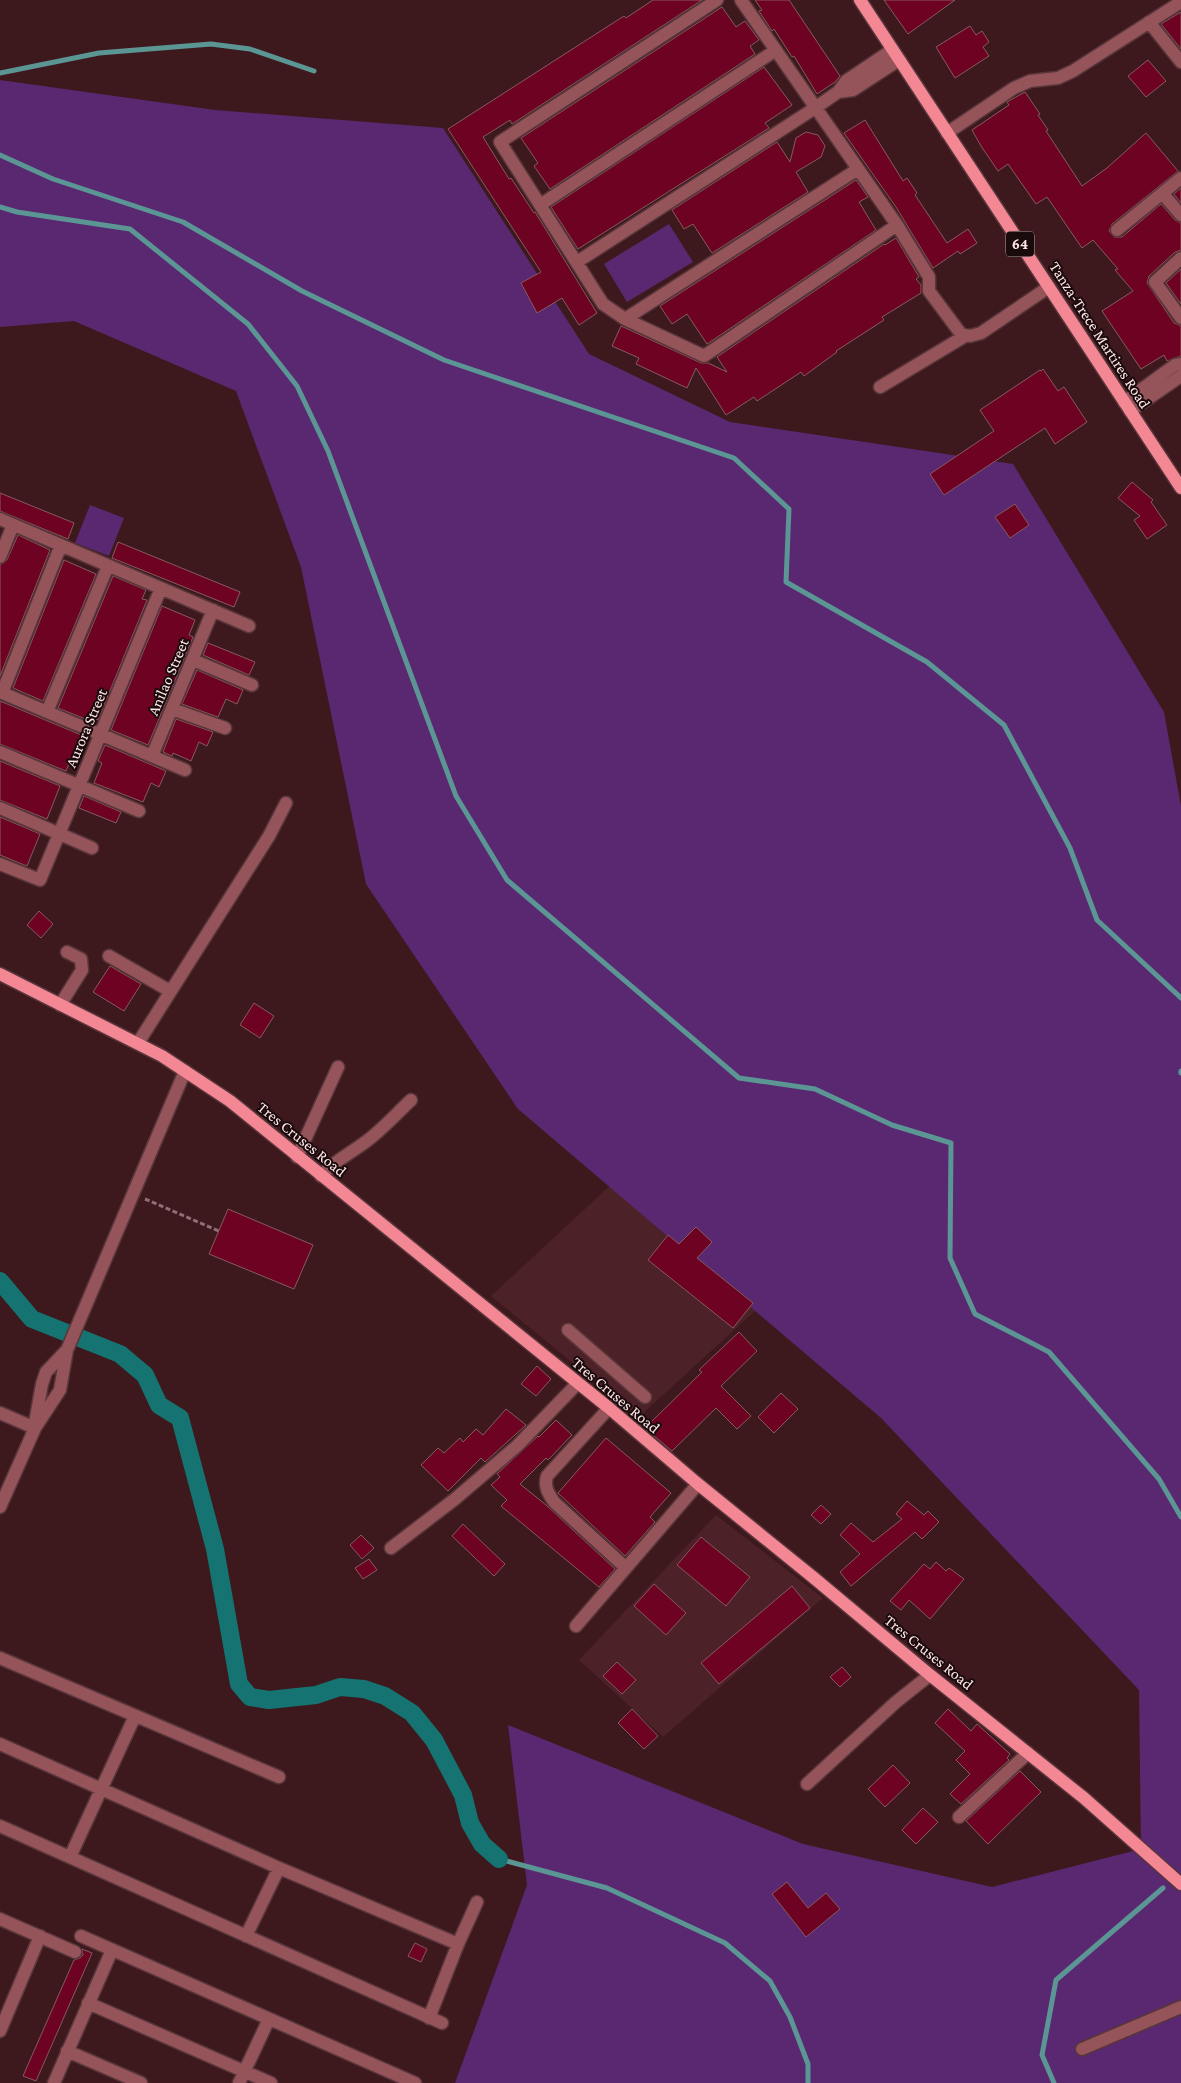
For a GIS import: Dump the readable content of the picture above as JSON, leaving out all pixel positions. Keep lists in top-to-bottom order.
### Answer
{
  "streets": {
    "main road": ["64", "Tanza-Trece Martires Road", "Tres Cruses Road"],
    "street": ["Anilao Street", "Aurora Street"]
  }
}
